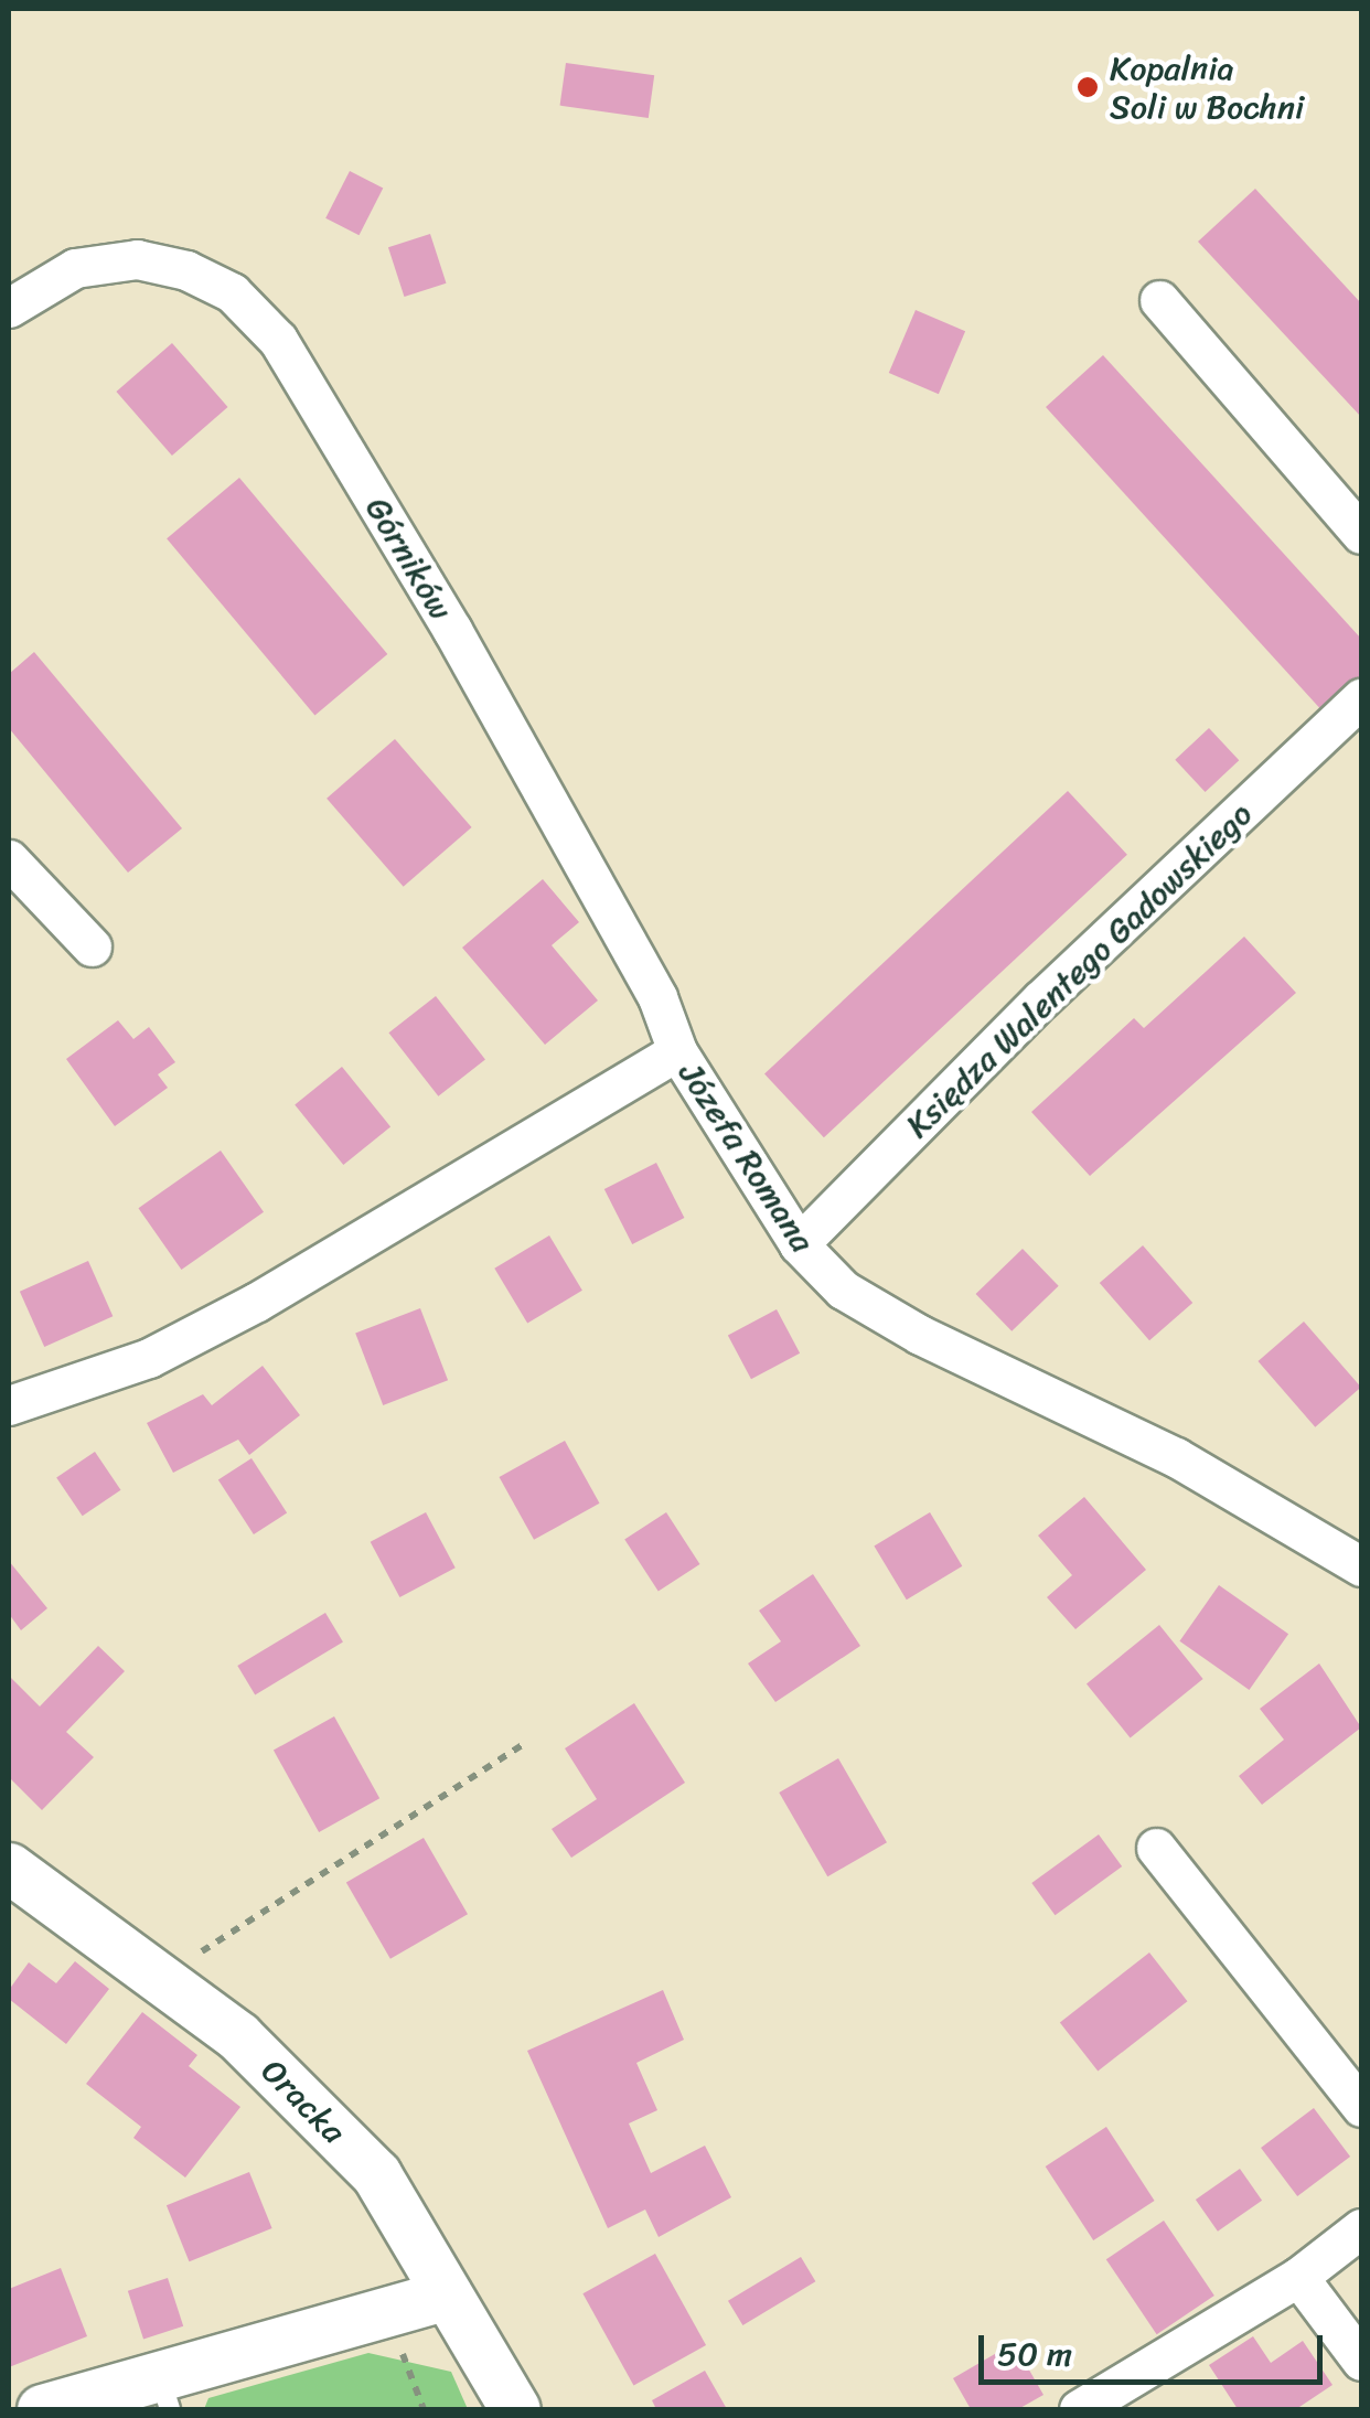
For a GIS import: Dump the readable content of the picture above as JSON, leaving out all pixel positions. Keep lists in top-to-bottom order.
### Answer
{
  "streets": {
    "street": [
      "Górników",
      "Księdza Walentego Gadowskiego",
      "Józefa Romana",
      "Oracka"
    ]
  },
  "crossings": [
    ["Górników", "Józefa Romana"],
    ["Księdza Walentego Gadowskiego", "Józefa Romana"]
  ],
  "places": ["Kopalnia Soli w Bochni"],
  "scale_bar": "50 m"
}
